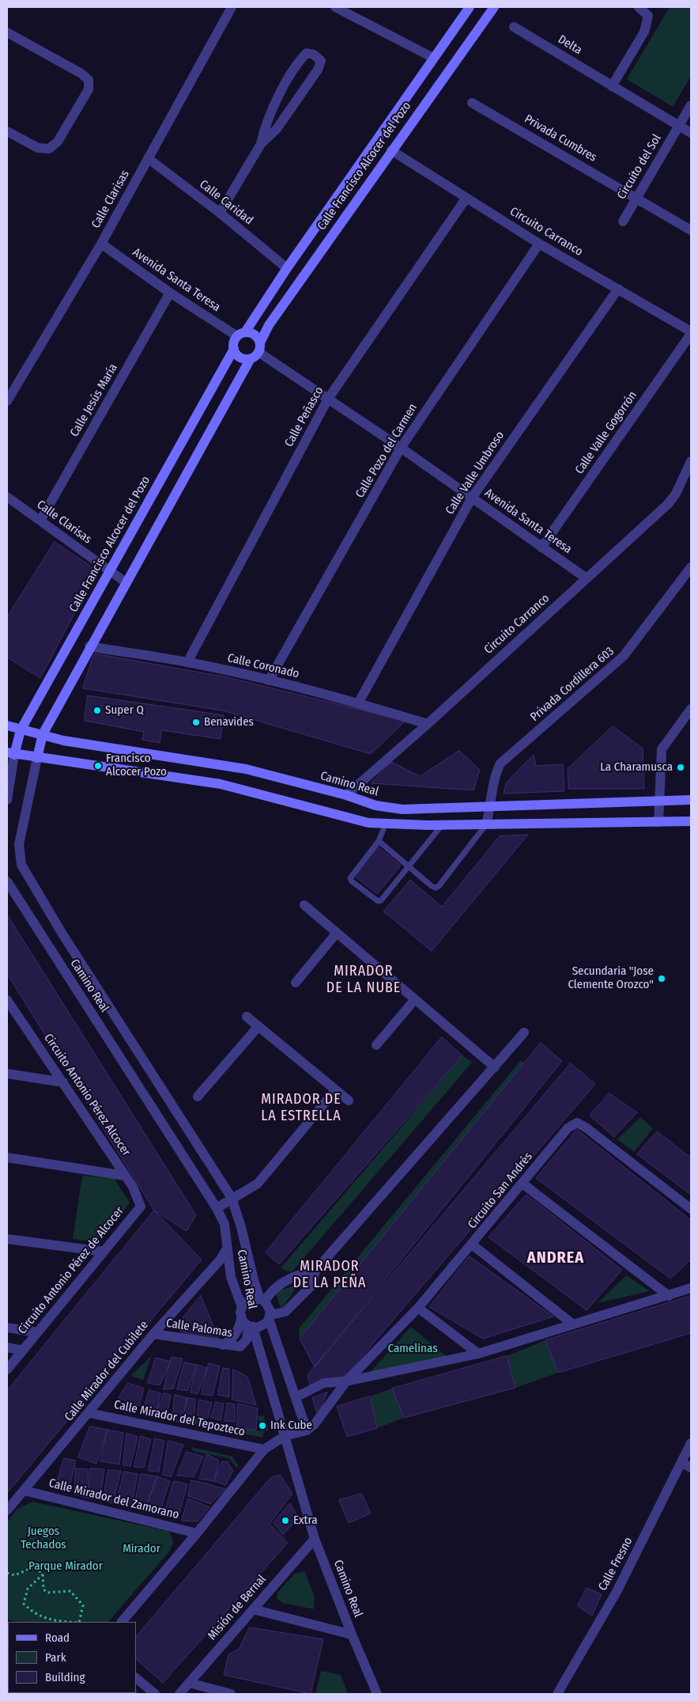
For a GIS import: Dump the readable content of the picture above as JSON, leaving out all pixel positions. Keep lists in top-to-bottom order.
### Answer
{
  "streets": {
    "street": [
      "Delta",
      "Privada Cumbres",
      "Calle Francisco Alcocer del Pozo",
      "Circuito del Sol",
      "Calle Clarisas",
      "Calle Caridad",
      "Circuito Carranco",
      "Avenida Santa Teresa",
      "Calle Jesús María",
      "Calle Peñasco",
      "Calle Valle Gogorrón",
      "Calle Pozo del Carmen",
      "Calle Valle Umbroso",
      "Calle Coronado",
      "Privada Cordillera 603",
      "Camino Real",
      "Circuito Antonio Pérez Alcocer",
      "Circuito San Andrés",
      "Circuito Antonio Pérez de Alcocer",
      "Calle Palomas",
      "Calle Mirador del Cubilete",
      "Calle Mirador del Tepozteco",
      "Calle Mirador del Zamorano",
      "Calle Fresno",
      "Misión de Bernal"
    ]
  },
  "crossings": [
    ["Privada Cumbres", "Circuito del Sol"],
    ["Calle Francisco Alcocer del Pozo", "Calle Clarisas"],
    ["Calle Francisco Alcocer del Pozo", "Calle Caridad"],
    ["Calle Francisco Alcocer del Pozo", "Circuito Carranco"],
    ["Calle Francisco Alcocer del Pozo", "Avenida Santa Teresa"],
    ["Calle Francisco Alcocer del Pozo", "Camino Real"],
    ["Calle Clarisas", "Calle Caridad"],
    ["Calle Clarisas", "Avenida Santa Teresa"],
    ["Calle Clarisas", "Calle Jesús María"],
    ["Circuito Carranco", "Avenida Santa Teresa"],
    ["Circuito Carranco", "Calle Peñasco"],
    ["Circuito Carranco", "Calle Valle Gogorrón"],
    ["Circuito Carranco", "Calle Pozo del Carmen"],
    ["Circuito Carranco", "Calle Valle Umbroso"],
    ["Circuito Carranco", "Calle Coronado"],
    ["Circuito Carranco", "Camino Real"],
    ["Avenida Santa Teresa", "Calle Jesús María"],
    ["Avenida Santa Teresa", "Calle Peñasco"],
    ["Avenida Santa Teresa", "Calle Valle Gogorrón"],
    ["Avenida Santa Teresa", "Calle Pozo del Carmen"],
    ["Avenida Santa Teresa", "Calle Valle Umbroso"],
    ["Calle Peñasco", "Calle Coronado"],
    ["Calle Pozo del Carmen", "Calle Coronado"],
    ["Calle Valle Umbroso", "Calle Coronado"],
    ["Privada Cordillera 603", "Camino Real"],
    ["Camino Real", "Circuito San Andrés"],
    ["Camino Real", "Calle Palomas"],
    ["Camino Real", "Calle Mirador del Cubilete"],
    ["Camino Real", "Misión de Bernal"],
    ["Circuito Antonio Pérez Alcocer", "Circuito Antonio Pérez de Alcocer"],
    ["Calle Palomas", "Calle Mirador del Cubilete"],
    ["Calle Mirador del Cubilete", "Calle Mirador del Tepozteco"],
    ["Calle Mirador del Cubilete", "Calle Mirador del Zamorano"]
  ],
  "districts": [
    "MIRADOR DE LA NUBE",
    "MIRADOR DE LA ESTRELLA",
    "ANDREA",
    "MIRADOR DE LA PEÑA"
  ],
  "parks": [
    "Camelinas",
    "Juegos Techados",
    "Mirador",
    "Parque Mirador"
  ],
  "places": [
    "Super Q",
    "Benavides",
    "Francisco Alcocer Pozo",
    "La Charamusca",
    "Secundaria \"Jose Clemente Orozco\"",
    "Ink Cube",
    "Extra"
  ],
  "legend": ["Road", "Park", "Building"]
}
